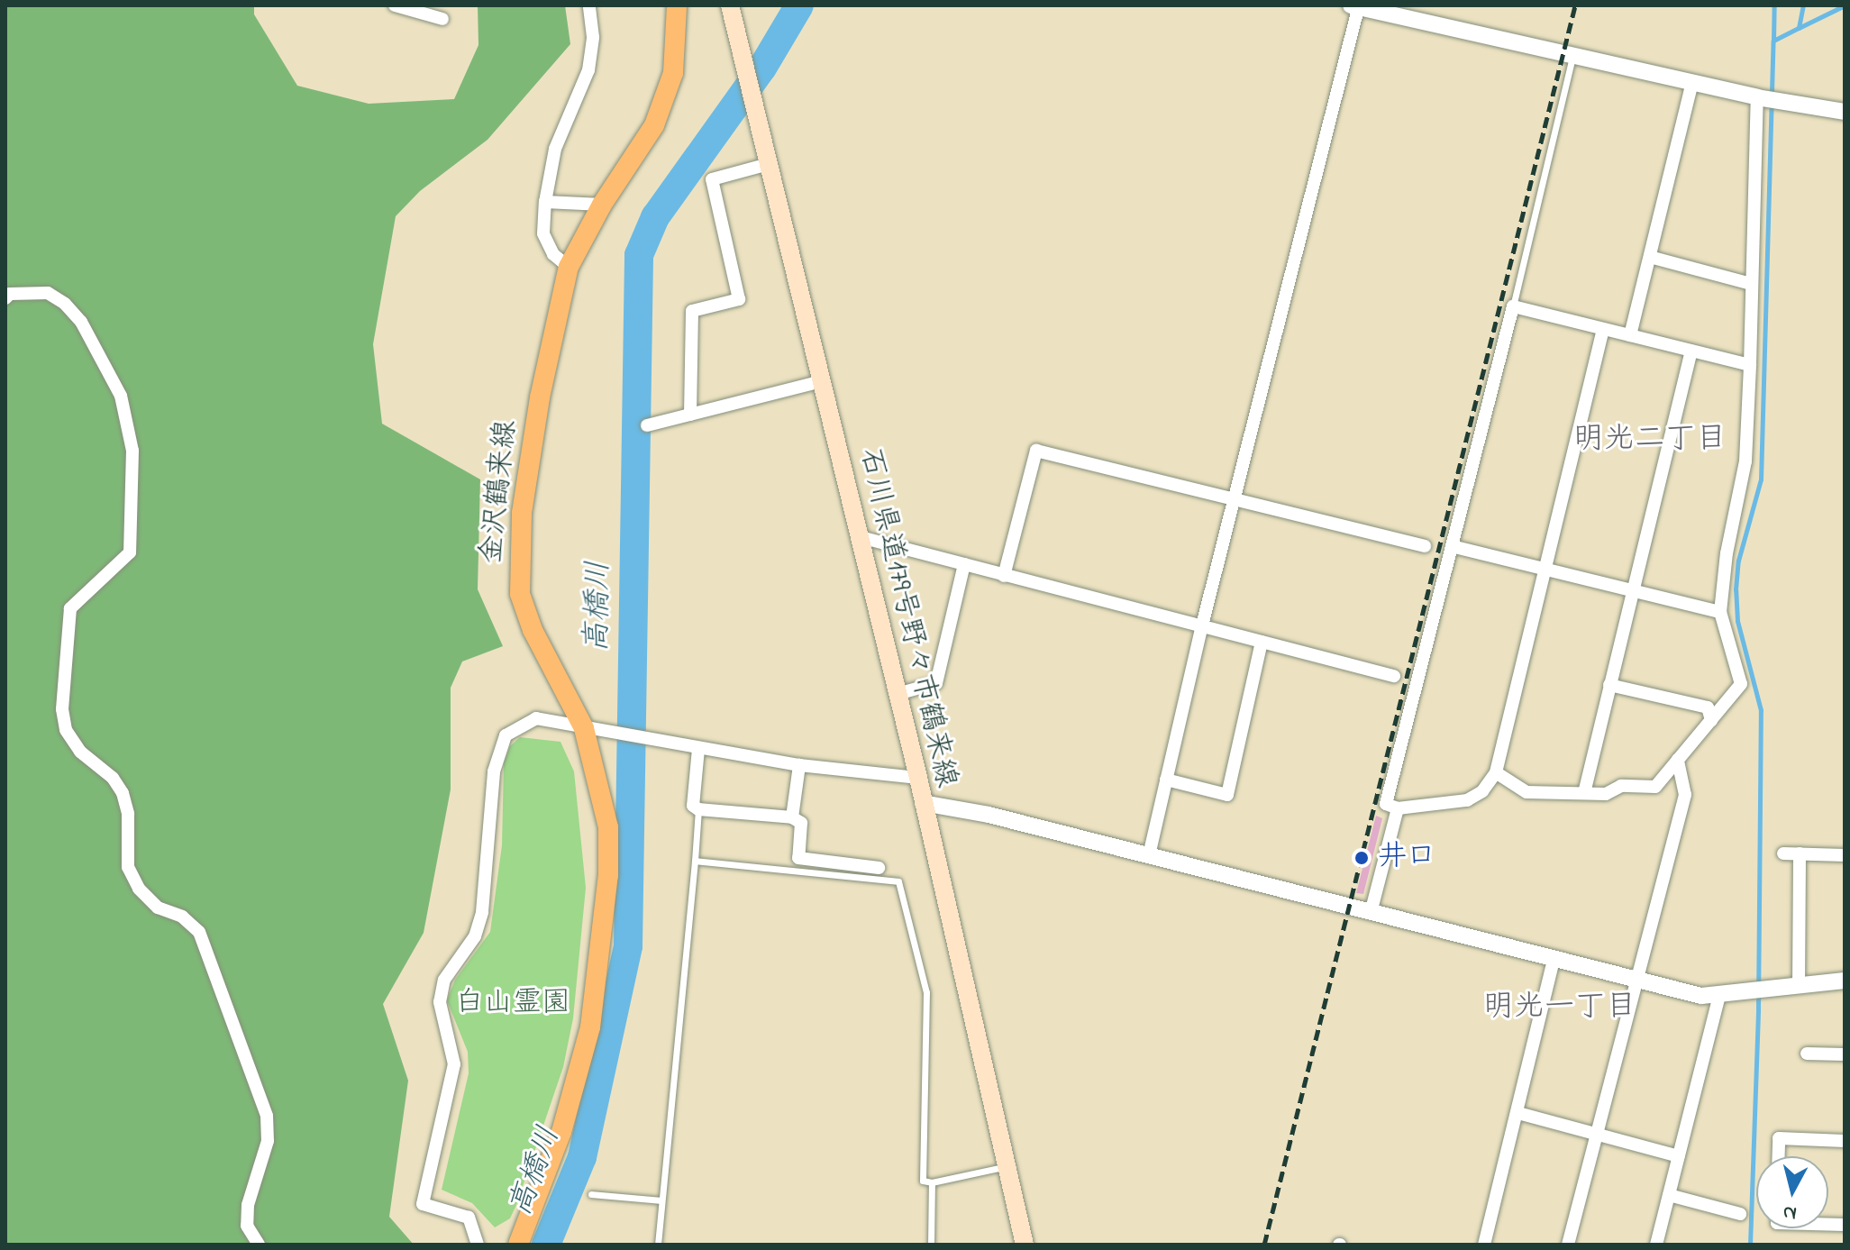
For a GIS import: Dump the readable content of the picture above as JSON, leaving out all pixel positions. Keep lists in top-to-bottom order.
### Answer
{
  "streets": {
    "main road": ["金沢鶴来線", "石川県道179号野々市鶴来線"]
  },
  "districts": ["明光二丁目", "明光一丁目"],
  "water": ["高橋川"],
  "parks": ["白山霊園"],
  "places": ["井口"],
  "north": "bottom"
}
